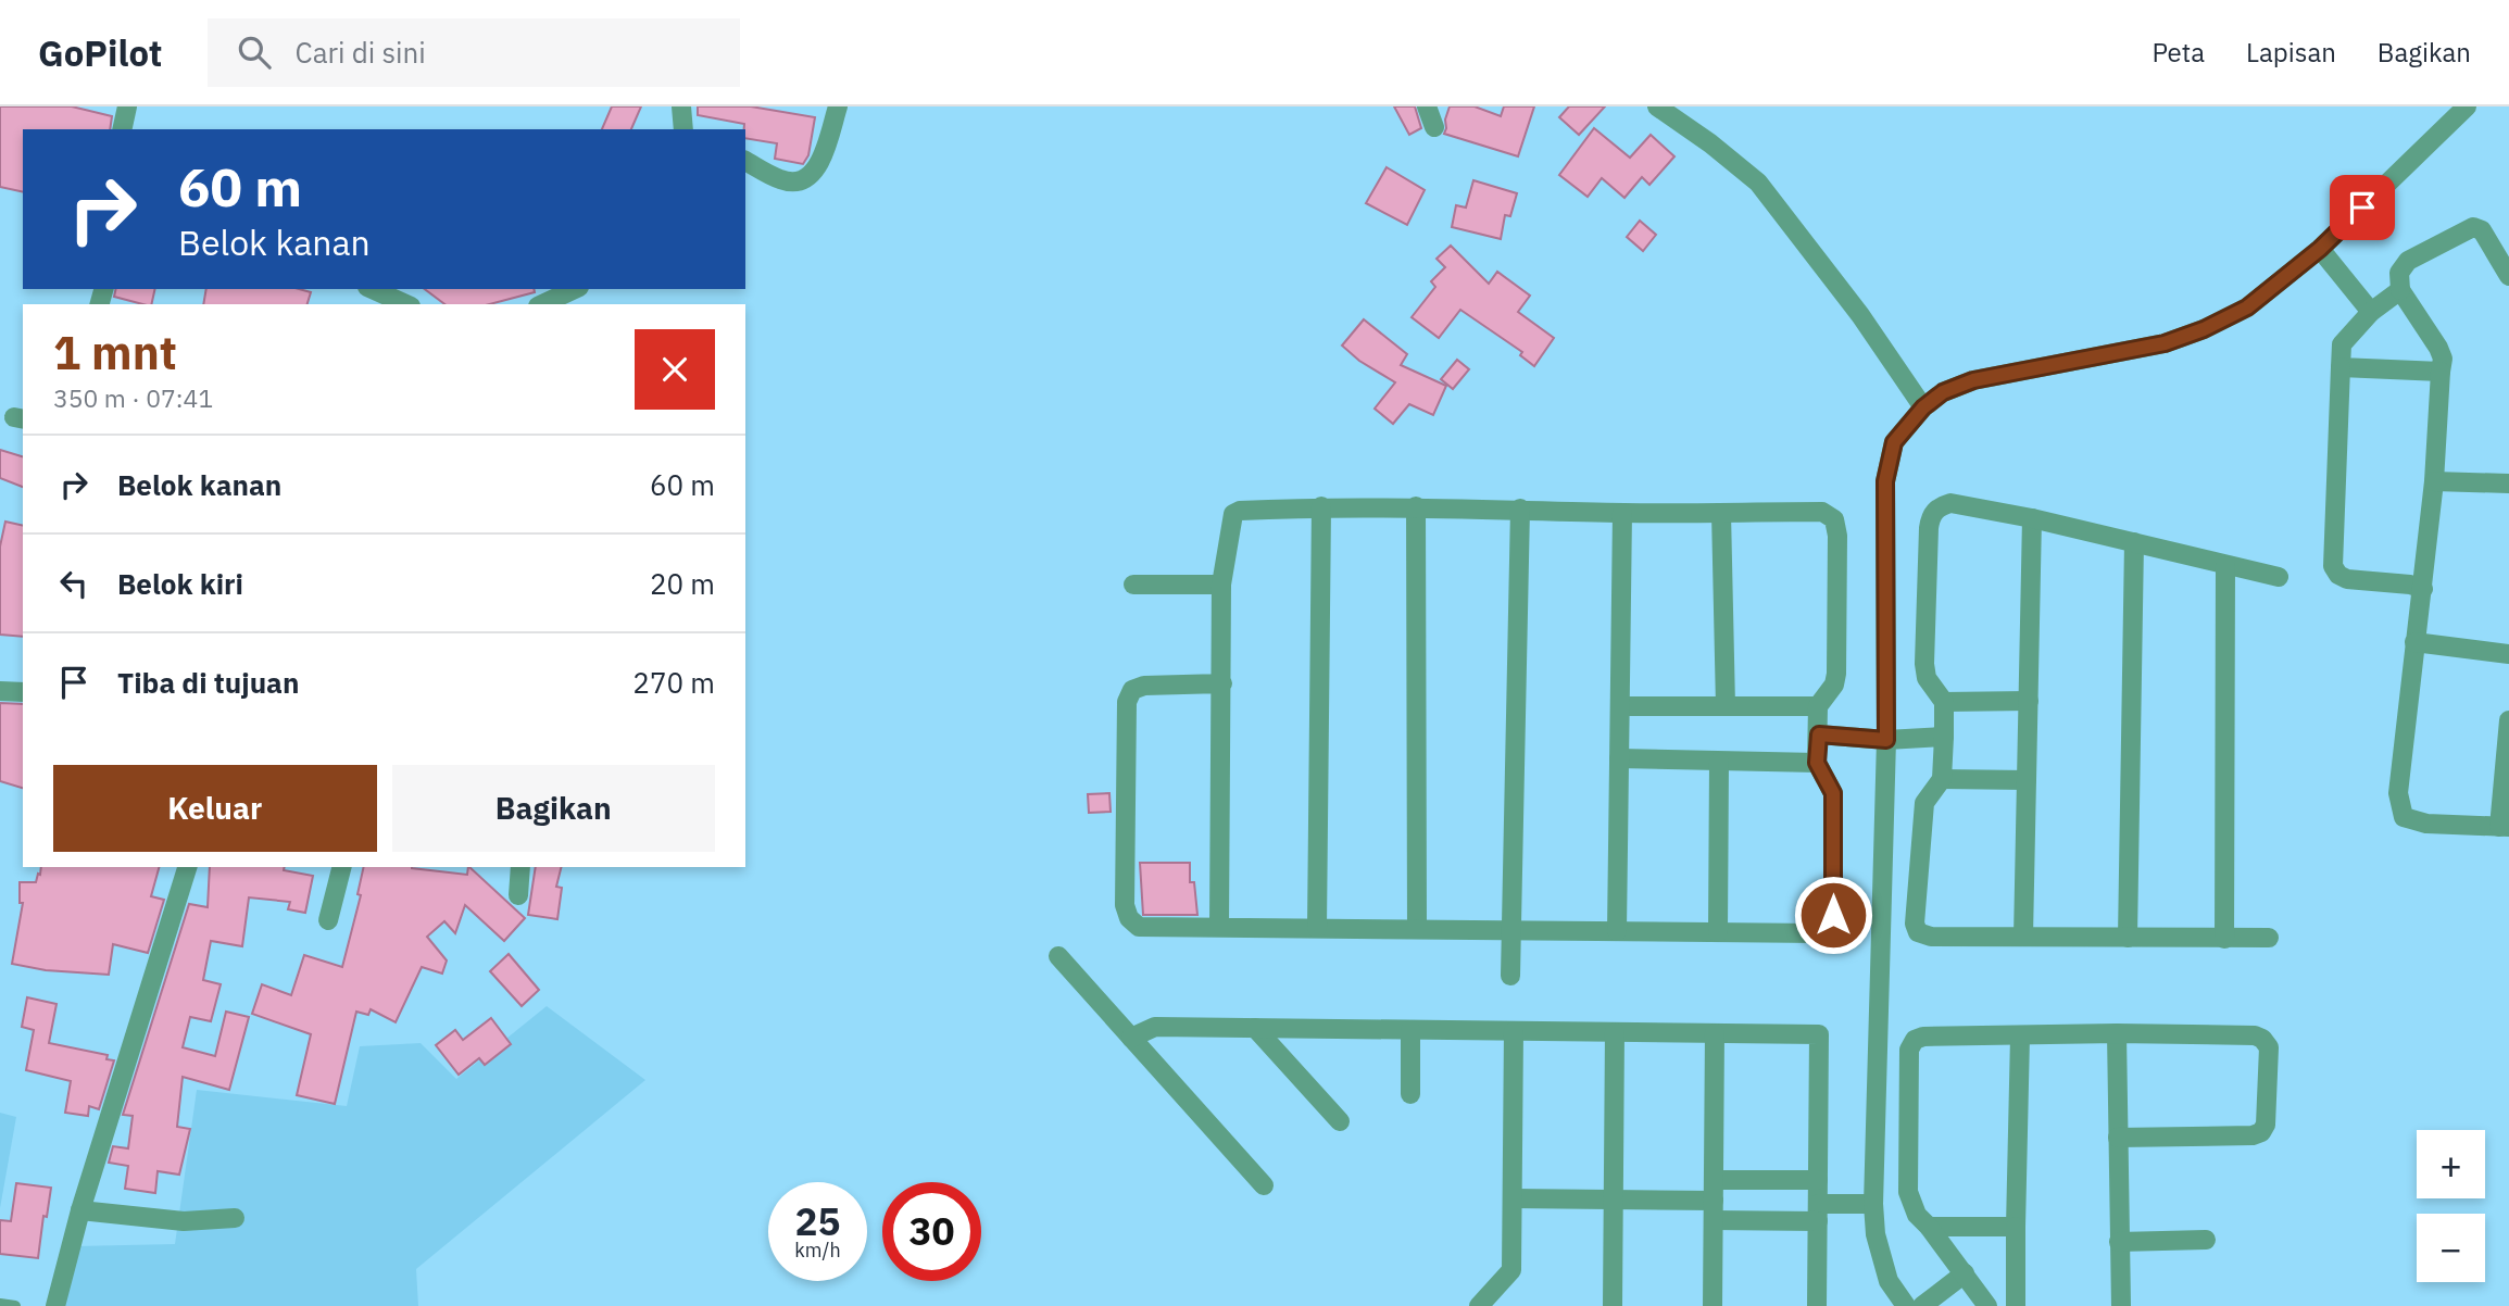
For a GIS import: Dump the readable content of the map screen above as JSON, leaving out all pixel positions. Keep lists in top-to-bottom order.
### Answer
{
  "page": {
    "header": "GoPilot",
    "search": "Cari di sini",
    "nav": ["Peta", "Lapisan", "Bagikan"],
    "turn": ["60 m", "Belok kanan"],
    "heading": ["1 mnt", "350 m · 07:41"],
    "list": [
      {
        "name": "Belok kanan",
        "value": "60 m"
      },
      {
        "name": "Belok kiri",
        "value": "20 m"
      },
      {
        "name": "Tiba di tujuan",
        "value": "270 m"
      }
    ],
    "buttons": ["Keluar", "Bagikan"],
    "map_buttons": ["+", "−"],
    "speed": "25 km/h",
    "limit": "30"
  }
}
